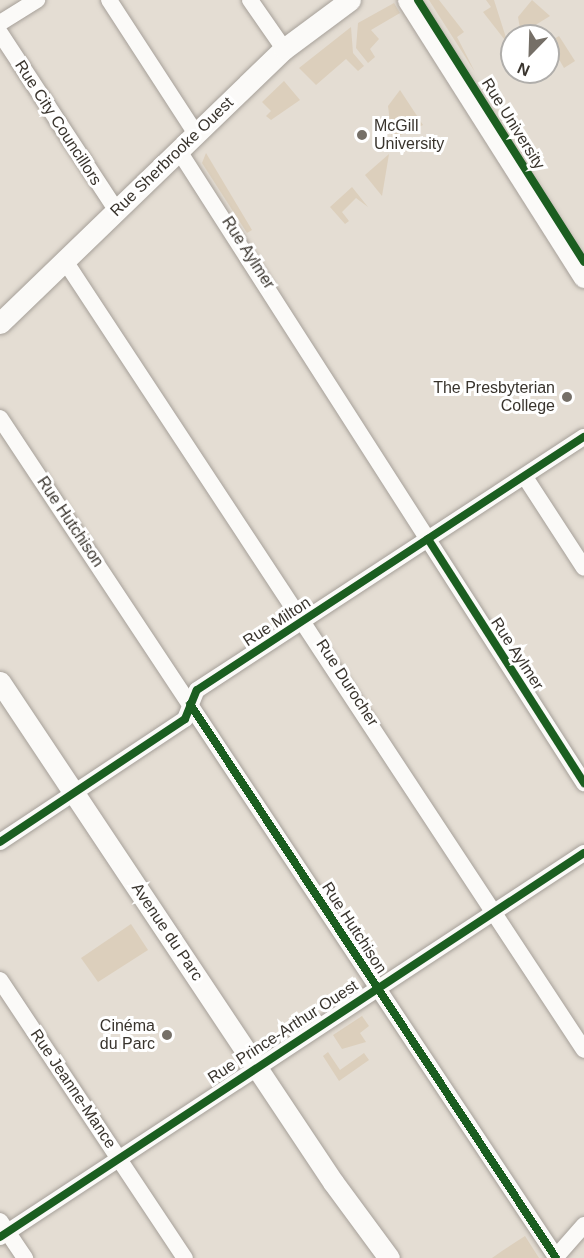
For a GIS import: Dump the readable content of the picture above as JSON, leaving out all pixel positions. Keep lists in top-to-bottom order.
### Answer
{
  "streets": {
    "main road": ["Rue University", "Rue Sherbrooke Ouest", "Avenue du Parc"],
    "street": [
      "Rue City Councillors",
      "Rue Aylmer",
      "Rue Hutchison",
      "Rue Milton",
      "Rue Durocher",
      "Rue Prince-Arthur Ouest",
      "Rue Jeanne-Mance"
    ]
  },
  "crossings": [
    ["Rue City Councillors", "Rue Sherbrooke Ouest"],
    ["Rue Sherbrooke Ouest", "Rue Aylmer"],
    ["Rue Sherbrooke Ouest", "Rue Durocher"],
    ["Rue Aylmer", "Rue Milton"],
    ["Rue Hutchison", "Rue Milton"],
    ["Rue Hutchison", "Rue Prince-Arthur Ouest"],
    ["Rue Milton", "Rue Durocher"],
    ["Rue Milton", "Avenue du Parc"],
    ["Rue Durocher", "Rue Prince-Arthur Ouest"],
    ["Avenue du Parc", "Rue Prince-Arthur Ouest"],
    ["Rue Prince-Arthur Ouest", "Rue Jeanne-Mance"]
  ],
  "places": ["McGill University", "The Presbyterian College", "Cinéma du Parc"],
  "north": "bottom left"
}
